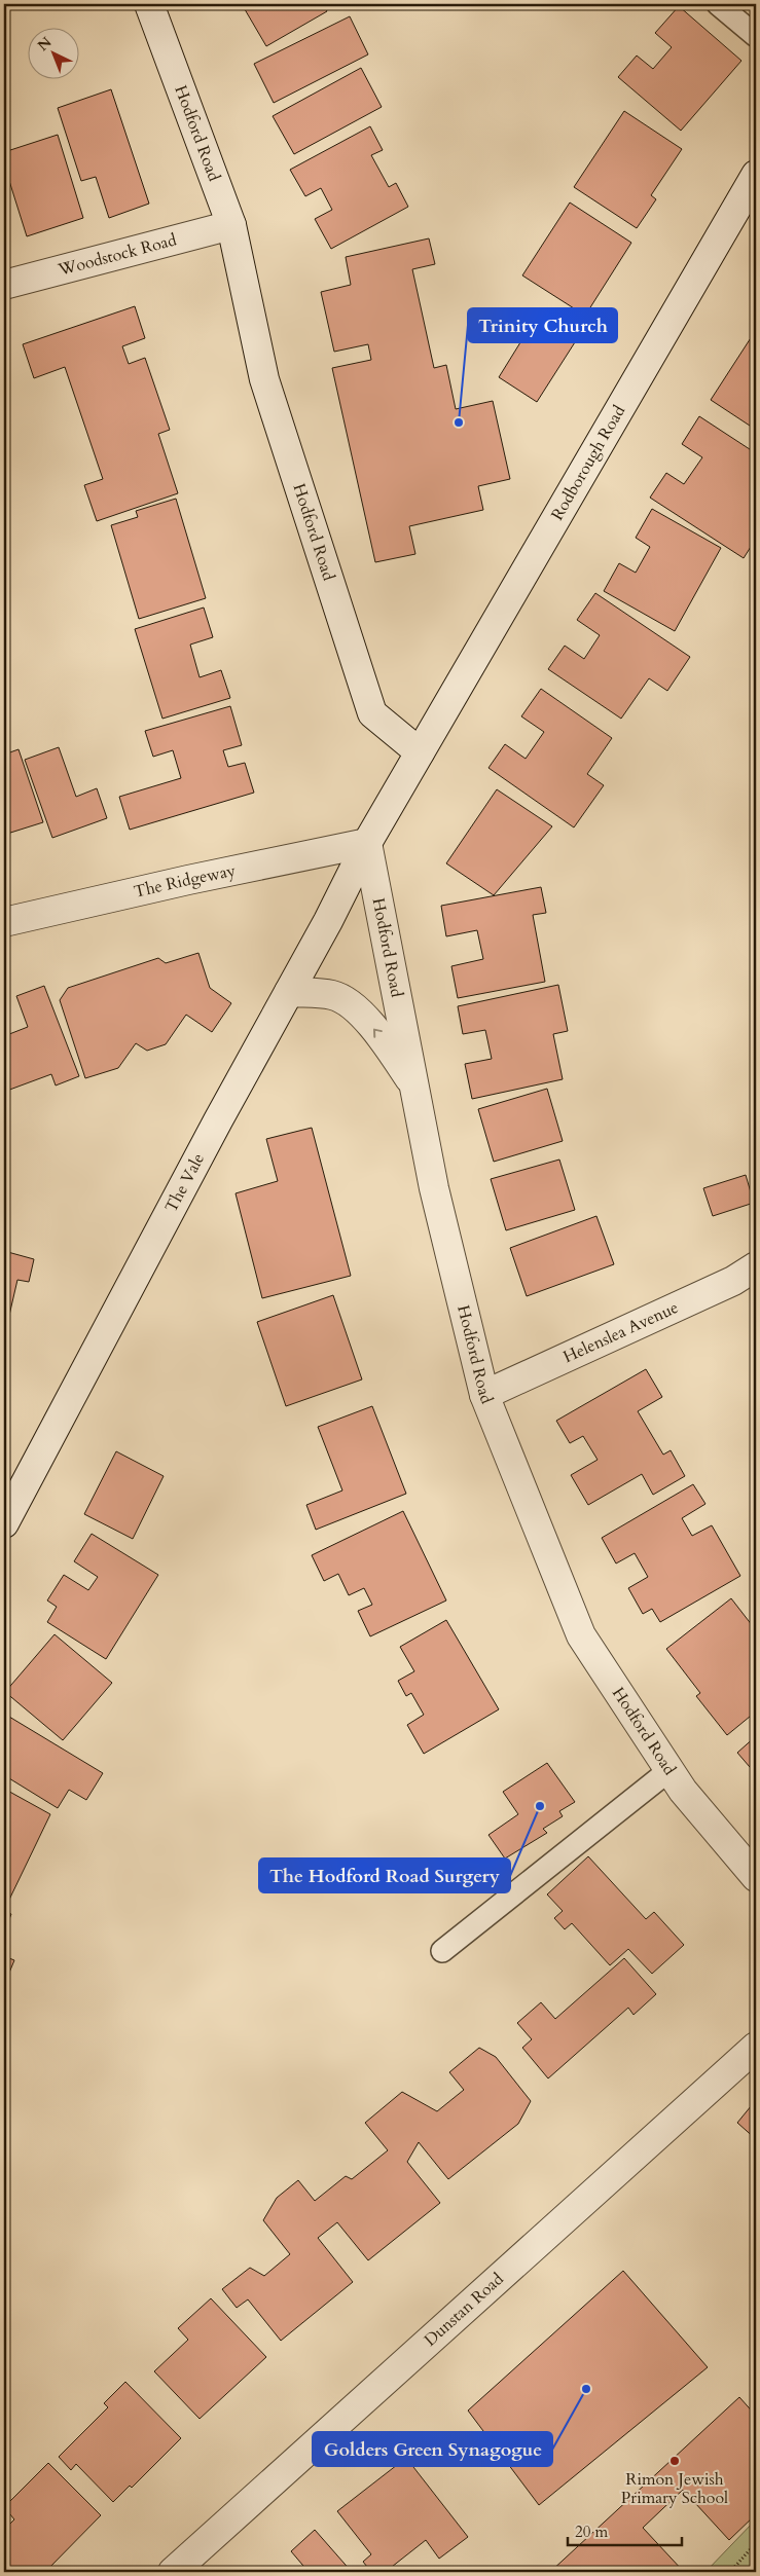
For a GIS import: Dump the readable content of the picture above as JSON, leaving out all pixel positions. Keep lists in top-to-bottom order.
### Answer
{
  "streets": {
    "street": [
      "Hodford Road",
      "Woodstock Road",
      "Rodborough Road",
      "The Ridgeway",
      "The Vale",
      "Helenslea Avenue",
      "Dunstan Road"
    ]
  },
  "crossings": [
    ["Hodford Road", "Woodstock Road"],
    ["Hodford Road", "Rodborough Road"],
    ["Hodford Road", "The Ridgeway"],
    ["Hodford Road", "The Vale"],
    ["Hodford Road", "Helenslea Avenue"],
    ["The Ridgeway", "The Vale"]
  ],
  "places": [
    "Trinity Church",
    "The Hodford Road Surgery",
    "Golders Green Synagogue",
    "Rimon Jewish Primary School"
  ],
  "scale_bar": "20 m",
  "north": "top left"
}
